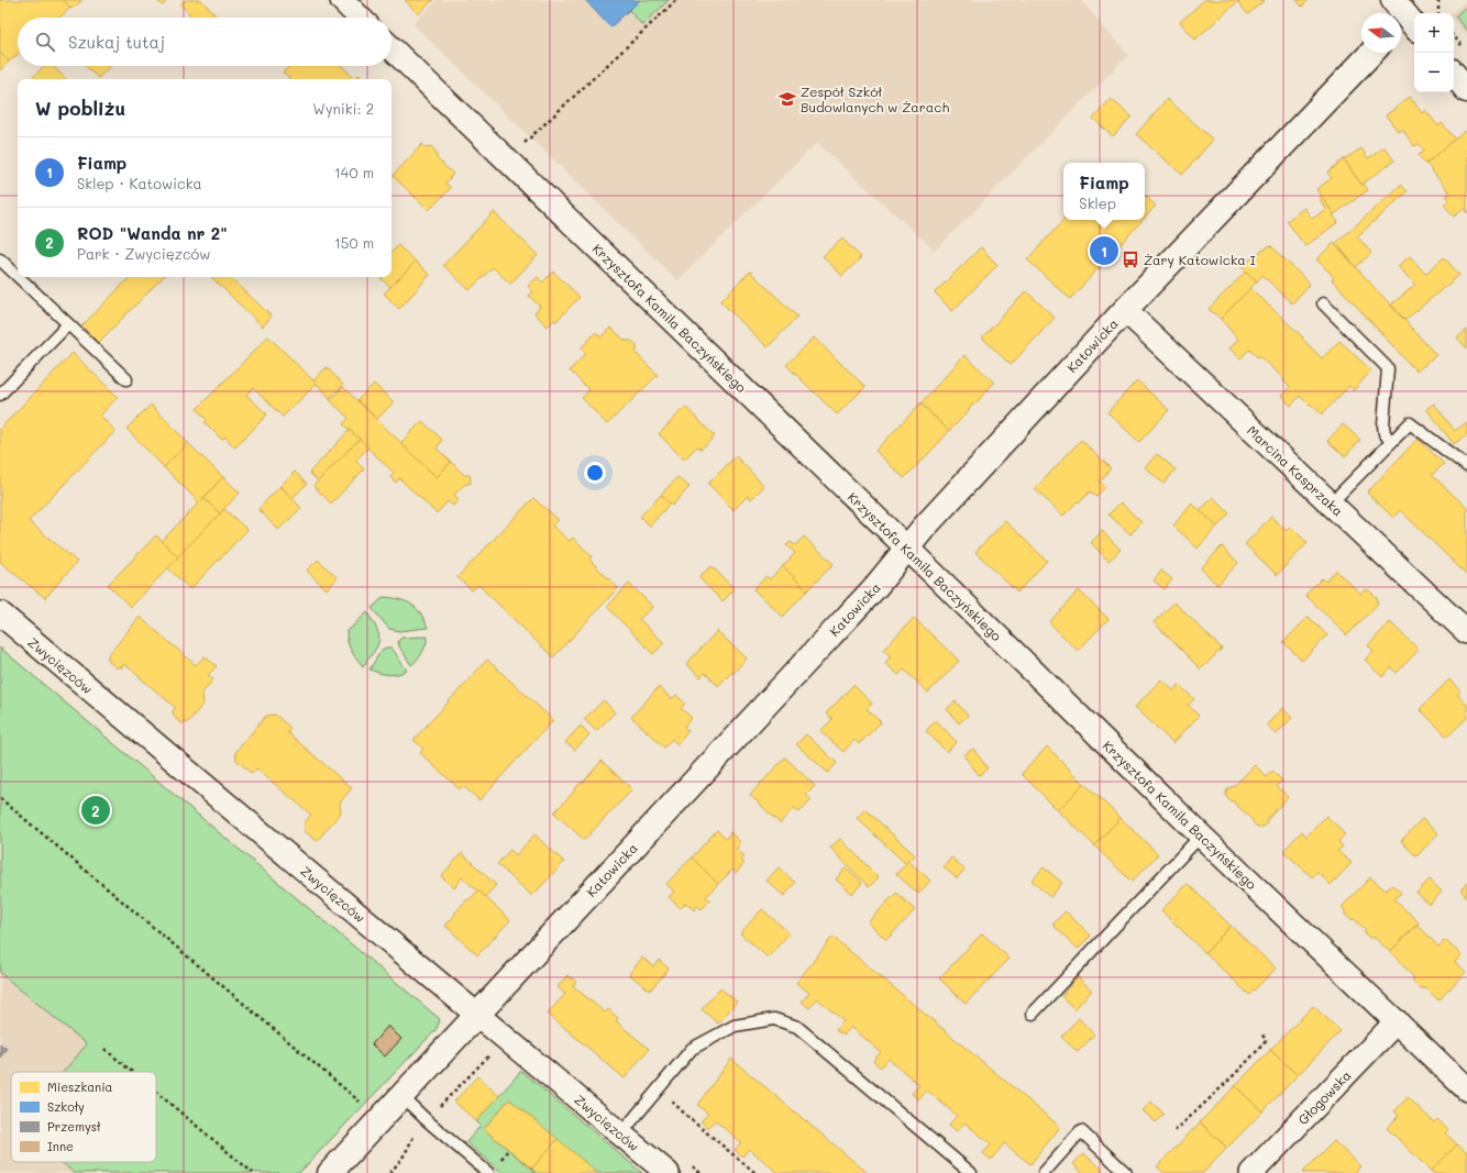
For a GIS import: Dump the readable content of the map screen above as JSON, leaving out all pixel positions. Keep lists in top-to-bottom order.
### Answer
{
  "streets": {
    "street": [
      "Krzysztofa Kamila Baczyńskiego",
      "Katowicka",
      "Marcina Kasprzaka",
      "Zwycięzców",
      "Głogowska"
    ]
  },
  "crossings": [
    ["Krzysztofa Kamila Baczyńskiego", "Katowicka"],
    ["Krzysztofa Kamila Baczyńskiego", "Głogowska"],
    ["Katowicka", "Marcina Kasprzaka"],
    ["Katowicka", "Zwycięzców"]
  ],
  "places": {
    "school or university": ["Zespół Szkół Budowlanych w Żarach"],
    "bus stop": ["Żary Katowicka I"]
  },
  "legend": [
    "Mieszkania",
    "Szkoły",
    "Przemysł",
    "Inne"
  ],
  "north": "left",
  "page": {
    "map_buttons": ["+", "−"],
    "search": "Szukaj tutaj",
    "heading": ["W pobliżu", "Wyniki: 2"],
    "list": [
      {
        "mark": "1",
        "name": "Fiamp",
        "note": "Sklep · Katowicka",
        "value": "140 m"
      },
      {
        "mark": "2",
        "name": "ROD \"Wanda nr 2\"",
        "note": "Park · Zwycięzców",
        "value": "150 m"
      }
    ],
    "popup": ["Fiamp", "Sklep"],
    "pins": ["1", "2"]
  }
}
